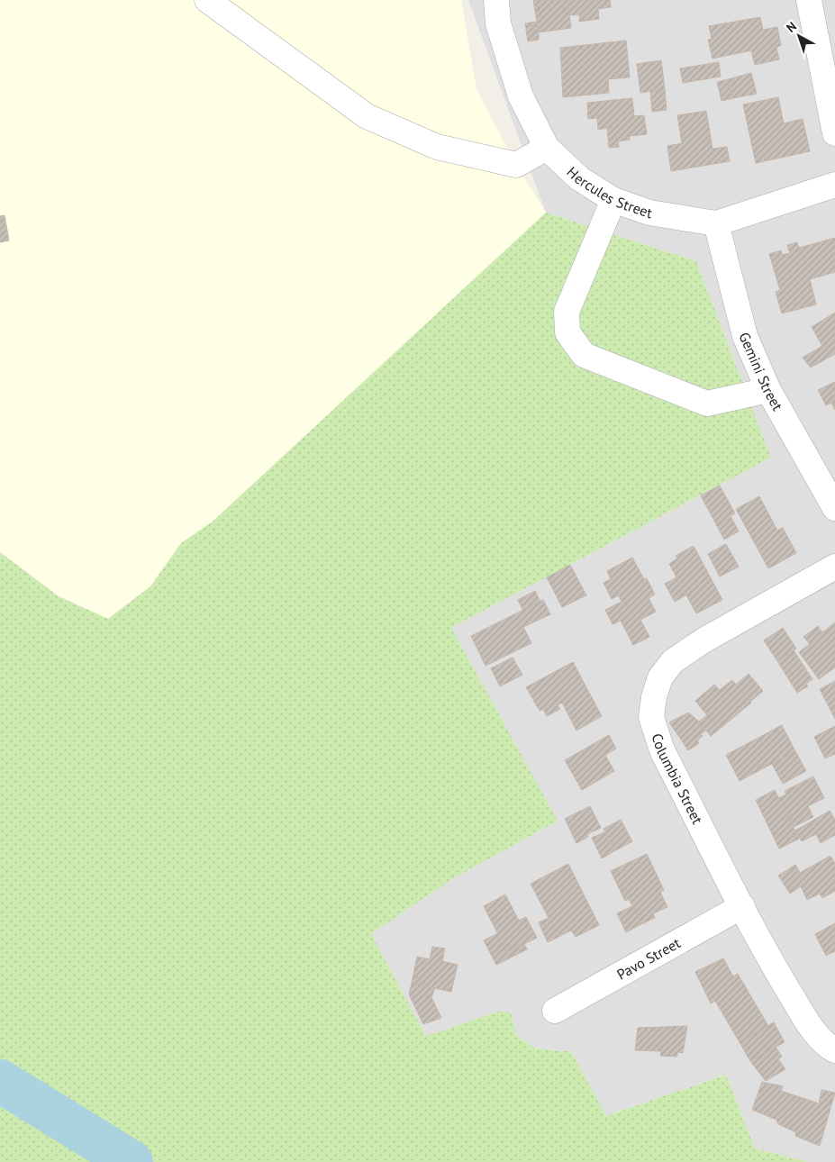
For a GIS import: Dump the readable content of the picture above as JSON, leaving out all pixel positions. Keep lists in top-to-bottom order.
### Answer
{
  "streets": {
    "street": [
      "Hercules Street",
      "Gemini Street",
      "Columbia Street",
      "Pavo Street"
    ]
  },
  "crossings": [
    ["Hercules Street", "Gemini Street"],
    ["Columbia Street", "Pavo Street"]
  ],
  "north": "top left"
}
